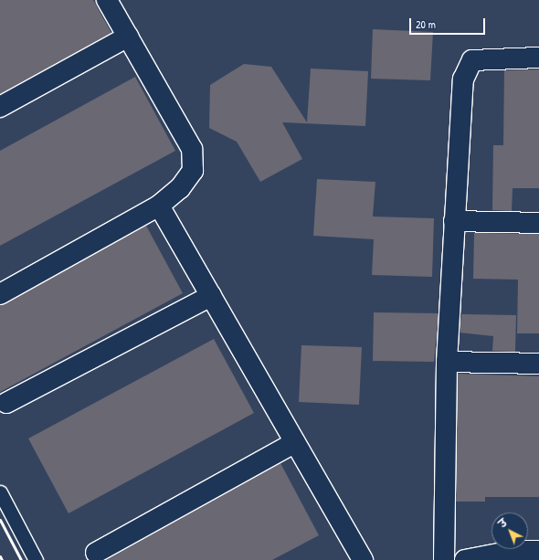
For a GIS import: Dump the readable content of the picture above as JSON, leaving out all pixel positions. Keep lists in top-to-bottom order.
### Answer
{
  "scale_bar": "20 m",
  "north": "top left"
}
